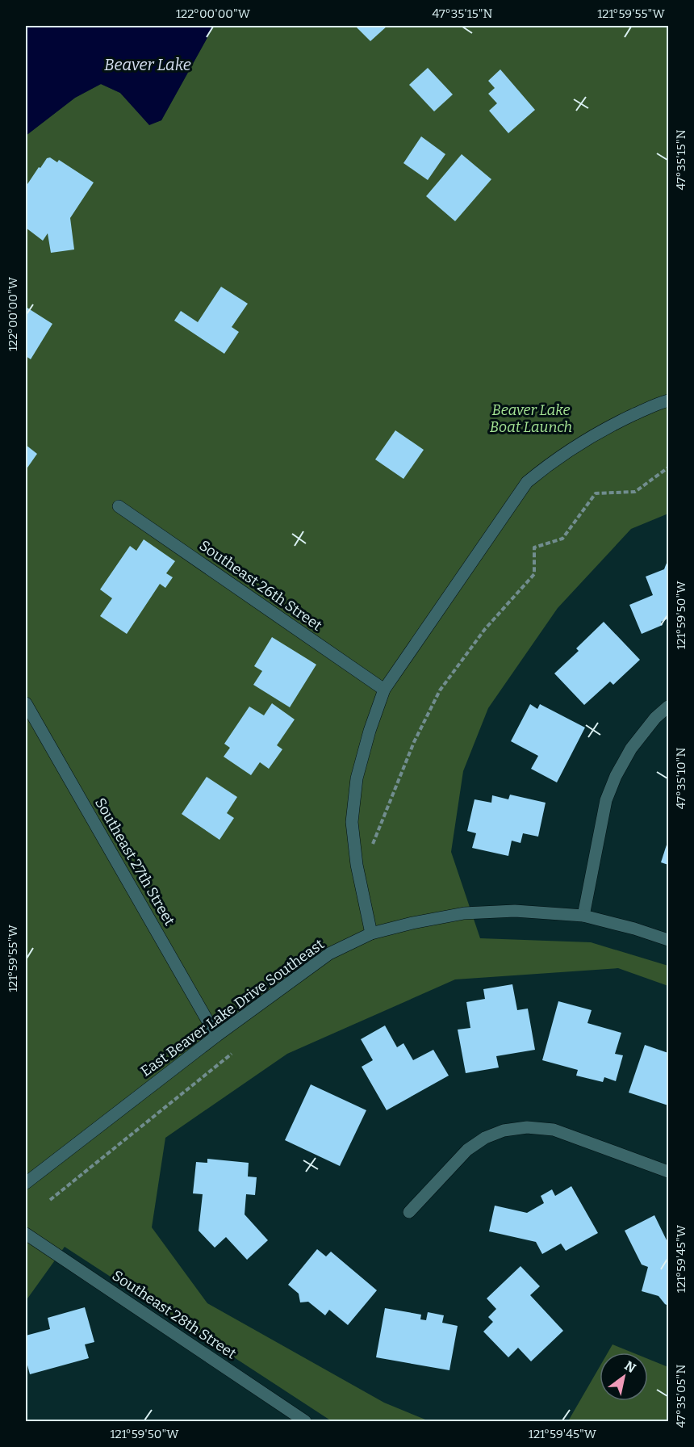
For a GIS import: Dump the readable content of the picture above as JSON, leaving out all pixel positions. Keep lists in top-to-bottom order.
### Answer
{
  "streets": {
    "street": [
      "Southeast 26th Street",
      "Southeast 27th Street",
      "East Beaver Lake Drive Southeast",
      "Southeast 28th Street"
    ]
  },
  "crossings": [
    ["Southeast 27th Street", "East Beaver Lake Drive Southeast"]
  ],
  "water": ["Beaver Lake"],
  "parks": ["Beaver Lake Boat Launch"],
  "north": "top right",
  "coordinates": [
    "122°00'00\"W",
    "47°35'15\"N",
    "121°59'55\"W",
    "121°59'50\"W",
    "47°35'10\"N",
    "121°59'45\"W",
    "47°35'05\"N"
  ]
}
